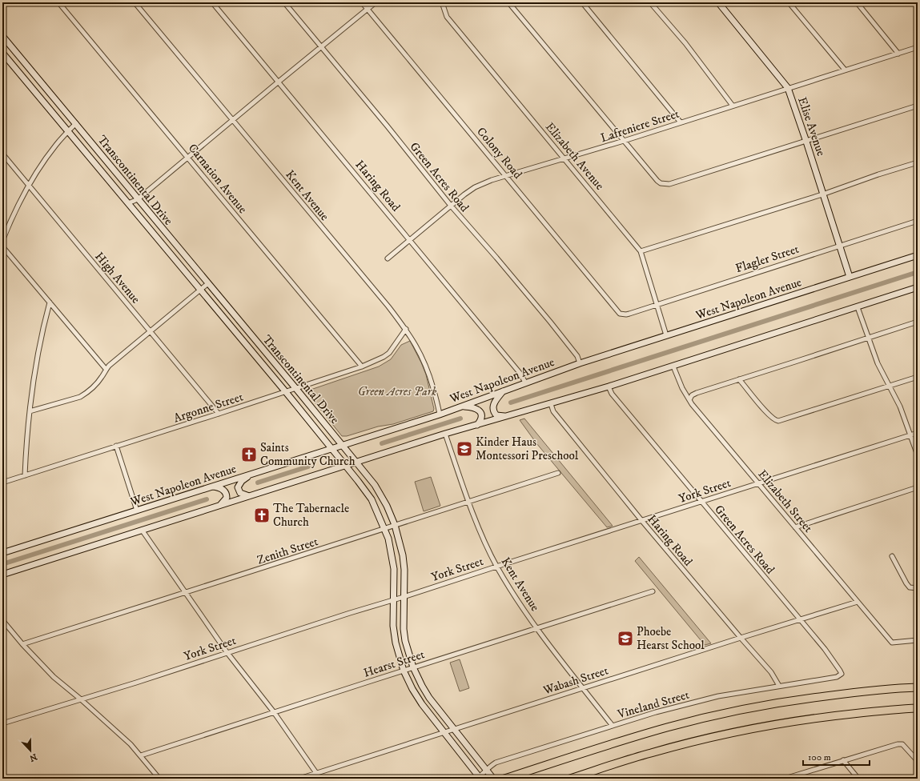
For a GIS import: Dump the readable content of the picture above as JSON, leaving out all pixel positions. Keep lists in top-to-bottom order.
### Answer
{
  "streets": {
    "street": [
      "Lafreniere Street",
      "Elise Avenue",
      "Colony Road",
      "Elizabeth Avenue",
      "Green Acres Road",
      "Carnation Avenue",
      "Transcontinental Drive",
      "Haring Road",
      "Kent Avenue",
      "Flagler Street",
      "High Avenue",
      "West Napoleon Avenue",
      "Argonne Street",
      "York Street",
      "Elizabeth Street",
      "Zenith Street",
      "Hearst Street",
      "Wabash Street",
      "Vineland Street"
    ]
  },
  "crossings": [
    ["Lafreniere Street", "Elise Avenue"],
    ["Lafreniere Street", "Colony Road"],
    ["Lafreniere Street", "Elizabeth Avenue"],
    ["Lafreniere Street", "Green Acres Road"],
    ["Lafreniere Street", "Haring Road"],
    ["Elise Avenue", "Flagler Street"],
    ["Elise Avenue", "West Napoleon Avenue"],
    ["Colony Road", "Flagler Street"],
    ["Elizabeth Avenue", "Flagler Street"],
    ["Elizabeth Avenue", "West Napoleon Avenue"],
    ["Green Acres Road", "West Napoleon Avenue"],
    ["Green Acres Road", "York Street"],
    ["Green Acres Road", "Wabash Street"],
    ["Green Acres Road", "Vineland Street"],
    ["Carnation Avenue", "Argonne Street"],
    ["Transcontinental Drive", "West Napoleon Avenue"],
    ["Transcontinental Drive", "Argonne Street"],
    ["Transcontinental Drive", "York Street"],
    ["Transcontinental Drive", "Zenith Street"],
    ["Transcontinental Drive", "Hearst Street"],
    ["Transcontinental Drive", "Wabash Street"],
    ["Transcontinental Drive", "Vineland Street"],
    ["Haring Road", "West Napoleon Avenue"],
    ["Haring Road", "York Street"],
    ["Haring Road", "Wabash Street"],
    ["Haring Road", "Vineland Street"],
    ["Kent Avenue", "West Napoleon Avenue"],
    ["Kent Avenue", "Argonne Street"],
    ["Kent Avenue", "York Street"],
    ["Kent Avenue", "Zenith Street"],
    ["Kent Avenue", "Hearst Street"],
    ["Kent Avenue", "Wabash Street"],
    ["Kent Avenue", "Vineland Street"],
    ["High Avenue", "Argonne Street"],
    ["York Street", "Elizabeth Street"],
    ["Elizabeth Street", "Wabash Street"]
  ],
  "parks": ["Green Acres Park"],
  "places": {
    "school or university": ["Kinder Haus Montessori Preschool", "Phoebe Hearst School"],
    "church": ["Saints Community Church", "The Tabernacle Church"]
  },
  "scale_bar": "100 m",
  "north": "bottom"
}
